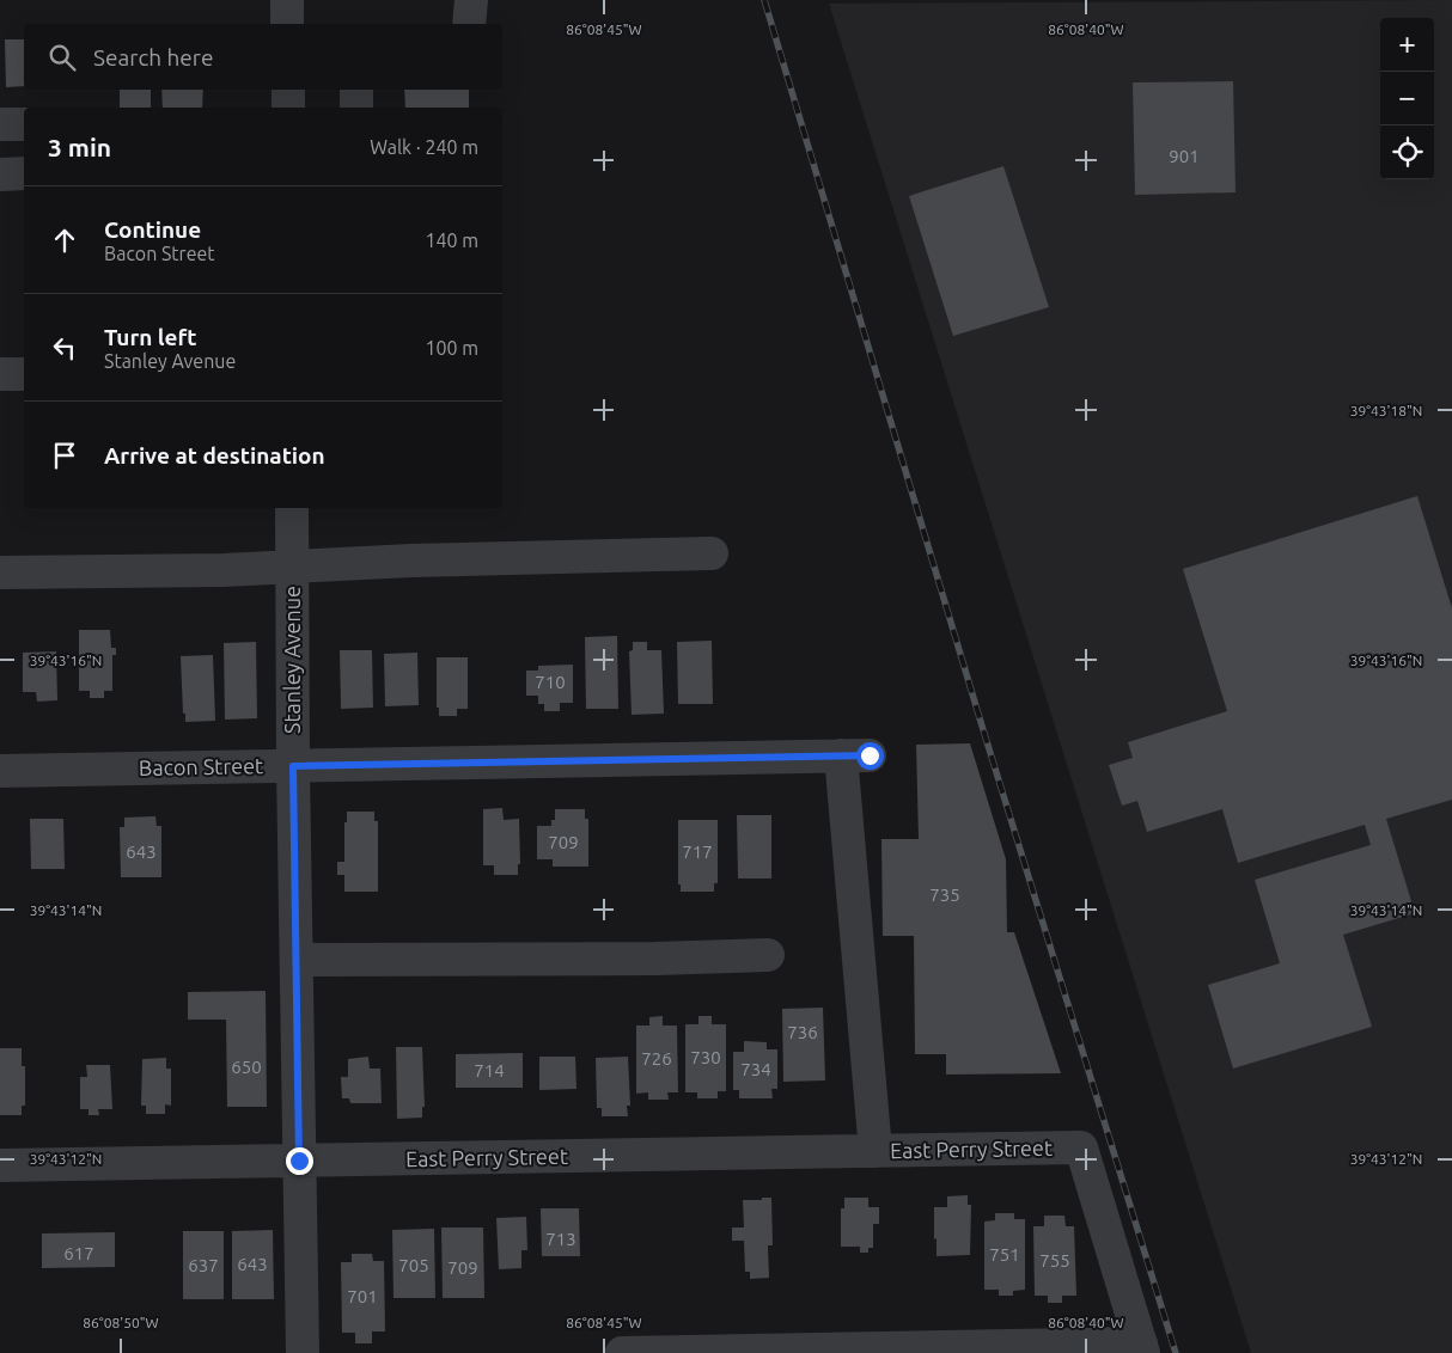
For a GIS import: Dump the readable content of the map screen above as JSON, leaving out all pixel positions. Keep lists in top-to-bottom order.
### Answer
{
  "streets": {
    "street": ["Stanley Avenue", "Bacon Street", "East Perry Street"]
  },
  "crossings": [
    ["Stanley Avenue", "Bacon Street"],
    ["Stanley Avenue", "East Perry Street"],
    ["Bacon Street", "East Perry Street"]
  ],
  "house_numbers": [
    "901",
    "710",
    "709",
    "643",
    "717",
    "735",
    "736",
    "730",
    "726",
    "650",
    "734",
    "714",
    "713",
    "617",
    "751",
    "755",
    "643",
    "637",
    "705",
    "709",
    "701"
  ],
  "page": {
    "map_buttons": ["+", "−"],
    "search": "Search here",
    "heading": ["3 min", "Walk · 240 m"],
    "list": [
      ["Continue", "Bacon Street", "140 m"],
      ["Turn left", "Stanley Avenue", "100 m"],
      "Arrive at destination"
    ]
  },
  "coordinates": [
    "86°08'45\"W",
    "86°08'40\"W",
    "39°43'18\"N",
    "39°43'16\"N",
    "39°43'14\"N",
    "39°43'12\"N",
    "86°08'50\"W"
  ]
}
